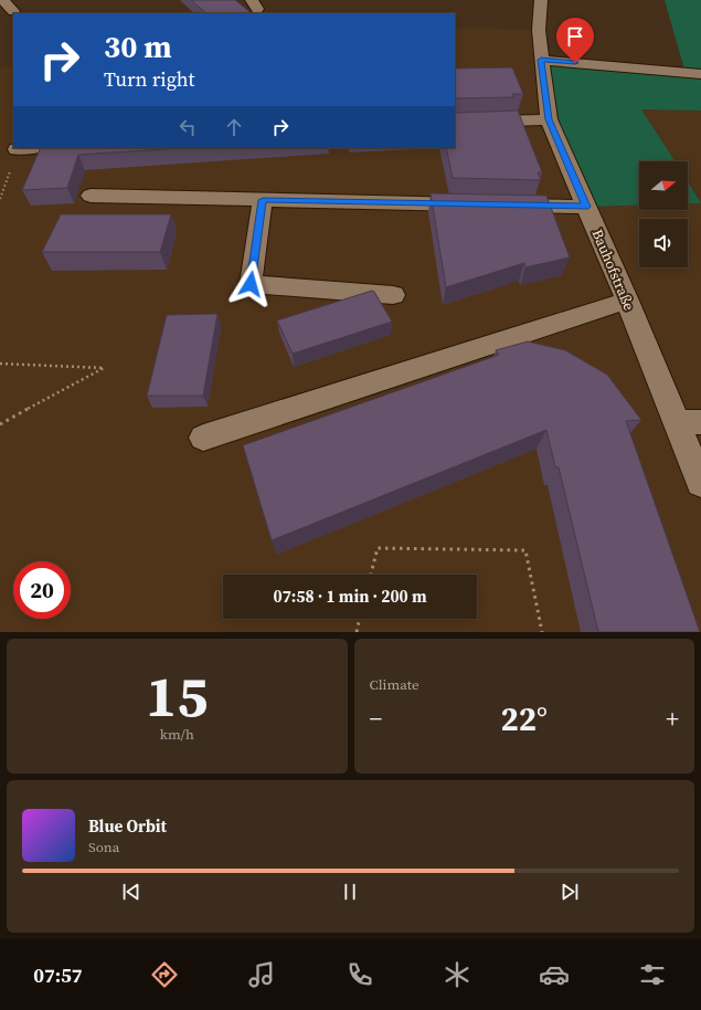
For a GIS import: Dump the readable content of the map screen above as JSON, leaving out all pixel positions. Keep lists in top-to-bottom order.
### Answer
{
  "streets": {
    "street": ["Bauhofstraße"]
  },
  "north": "right",
  "page": {
    "turn": ["30 m", "Turn right"],
    "limit": "20",
    "trip": "07:58 · 1 min · 200 m",
    "tile": [
      ["15", "km/h"],
      "Climate"
    ],
    "heat": ["−", "22°", "+"],
    "song": ["Blue Orbit", "Sona"],
    "tabs": "07:57"
  }
}
